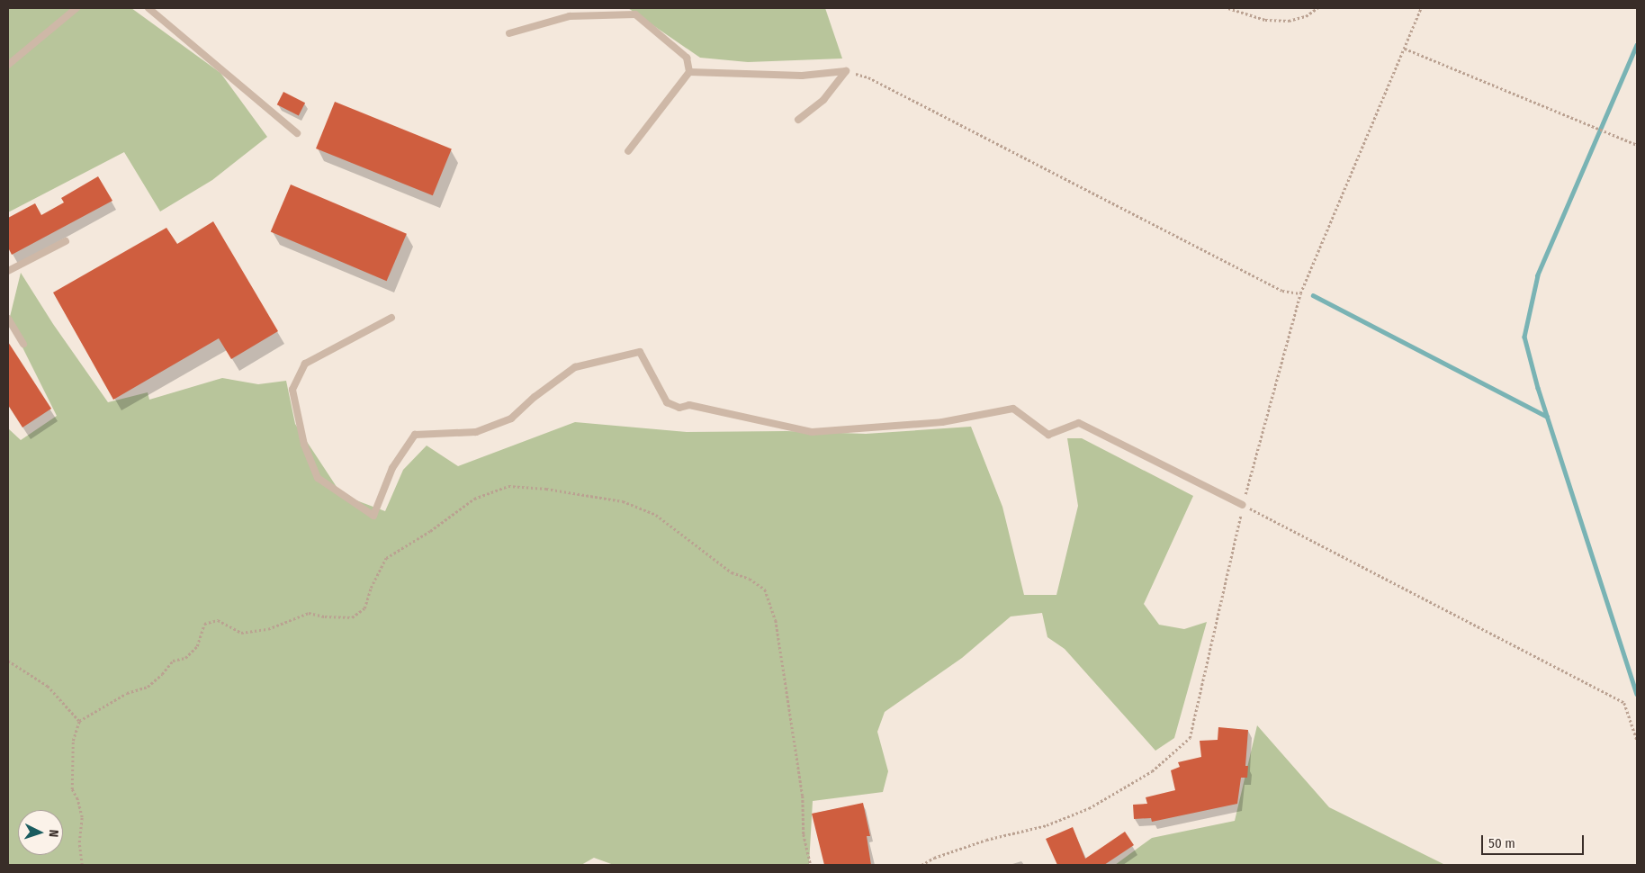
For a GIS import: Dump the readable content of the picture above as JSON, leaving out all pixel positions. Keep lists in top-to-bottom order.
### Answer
{
  "scale_bar": "50 m",
  "north": "right"
}
